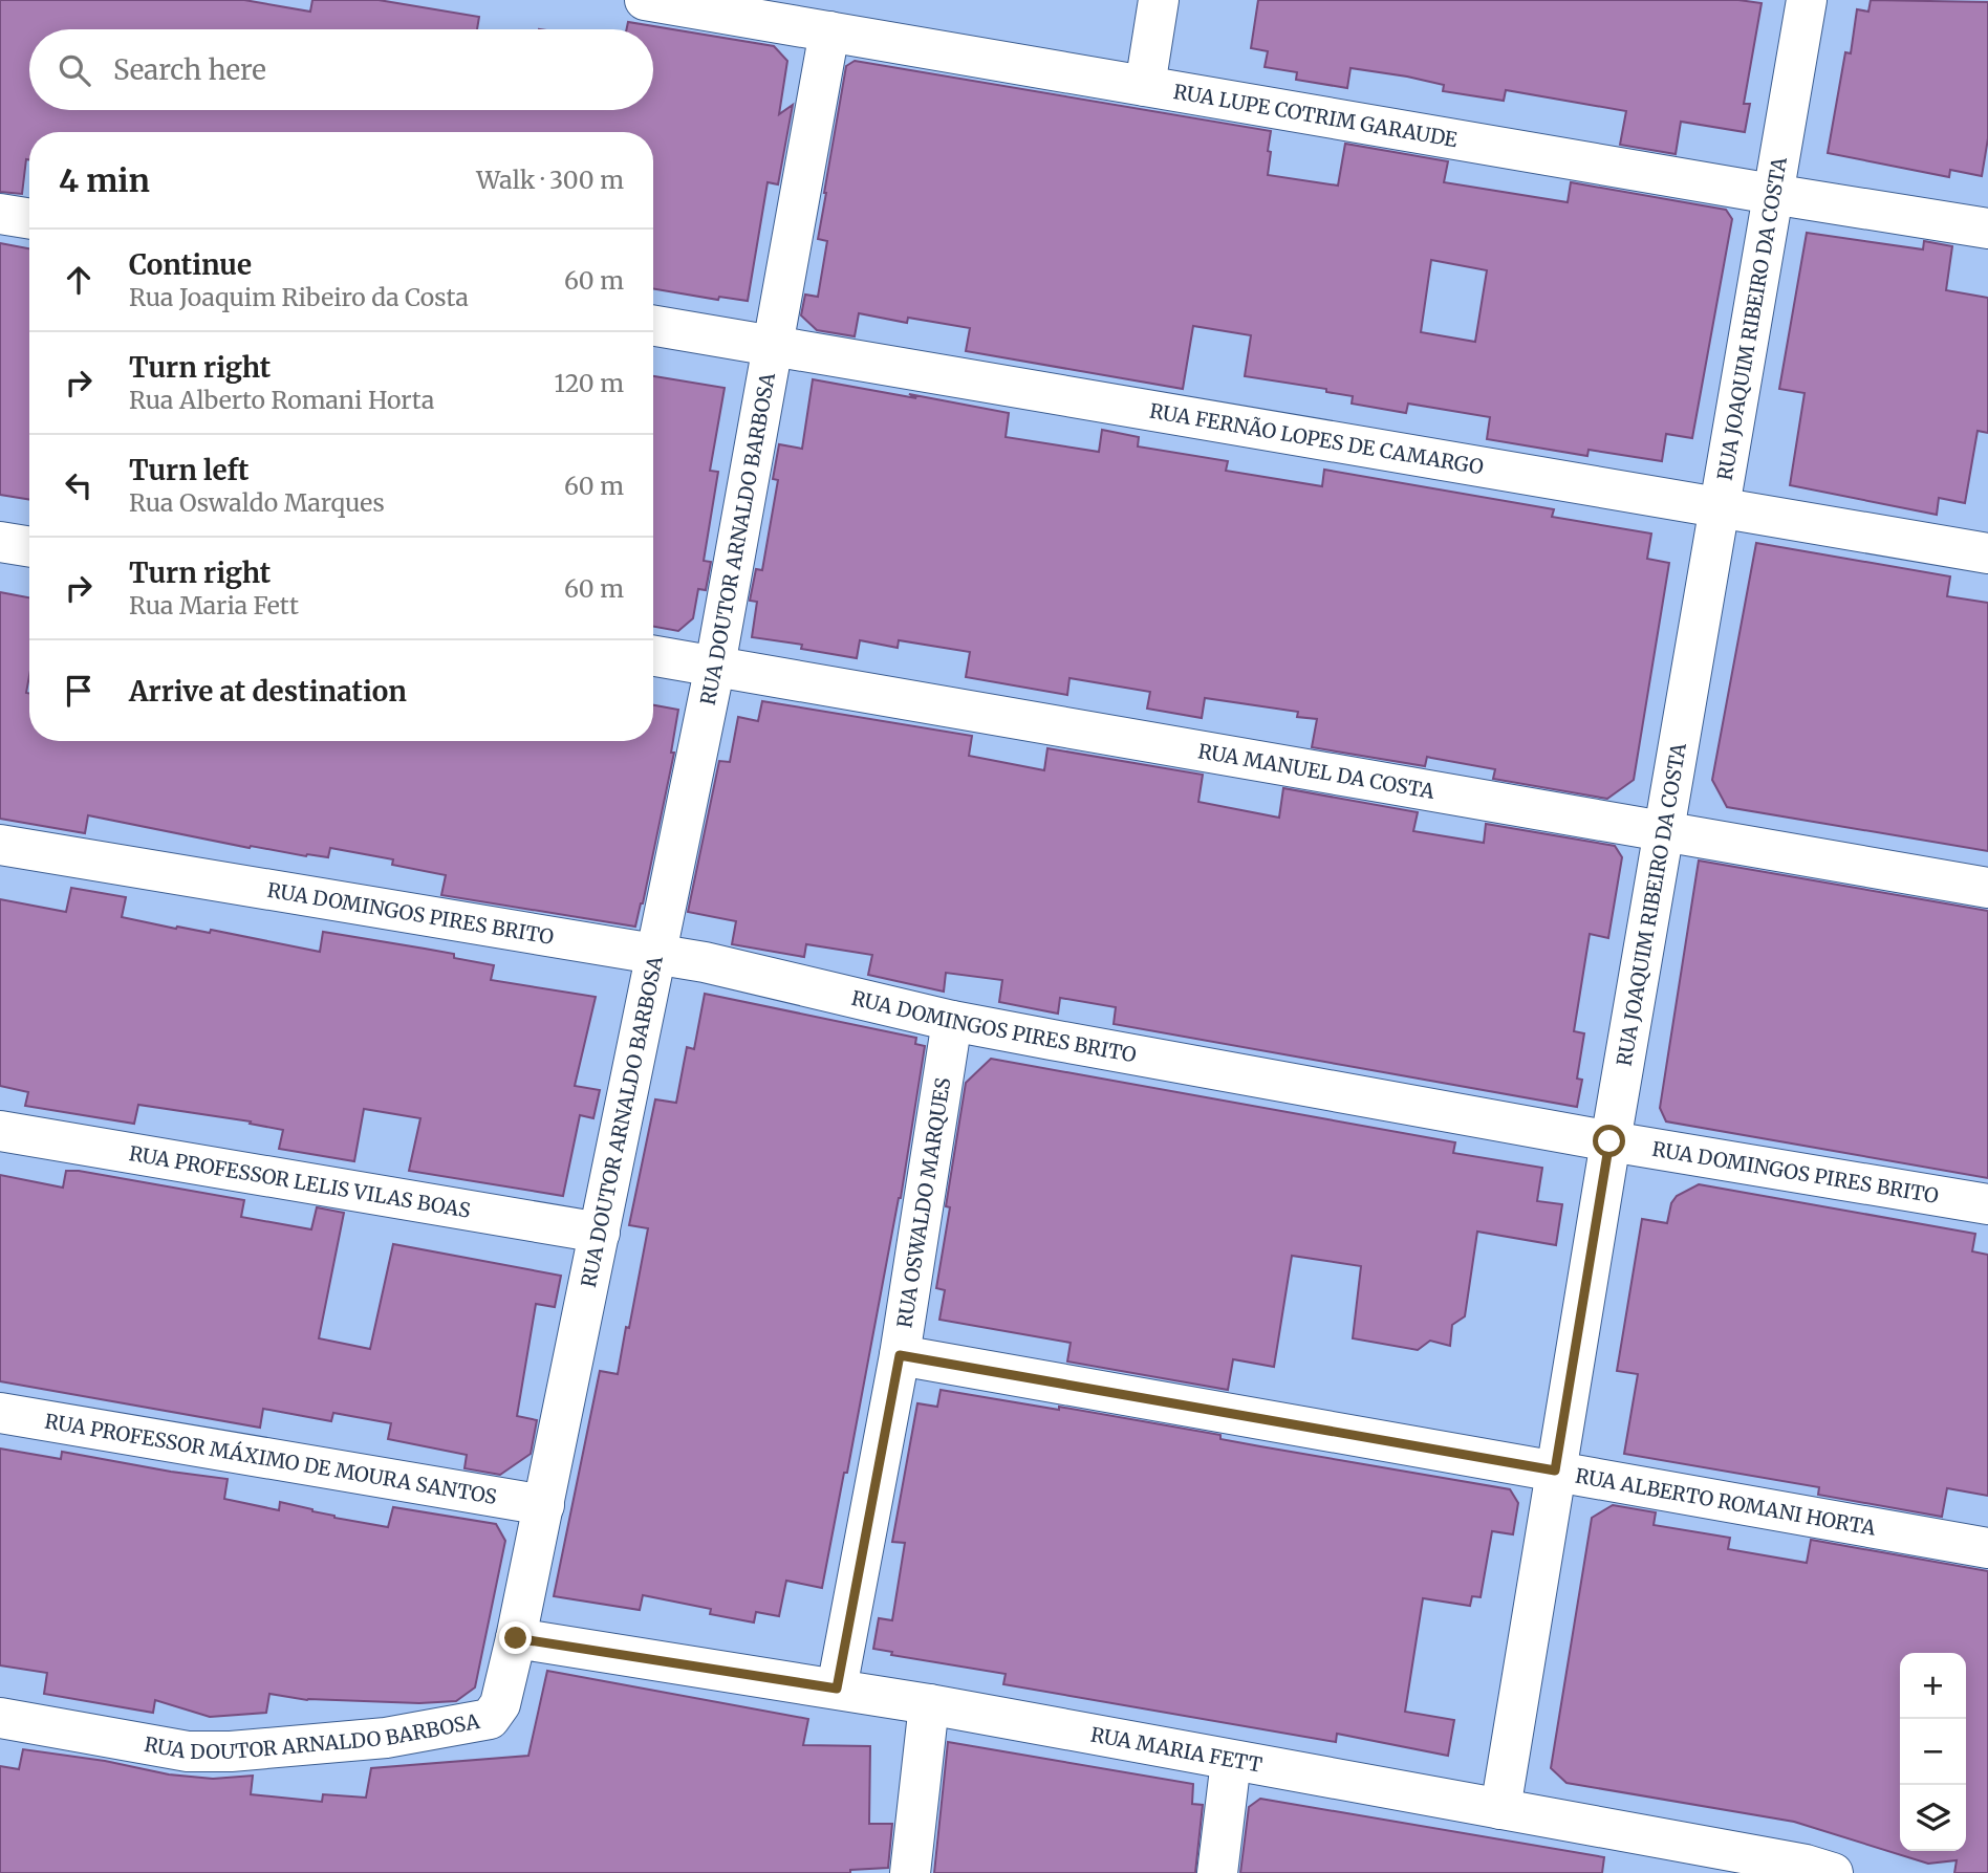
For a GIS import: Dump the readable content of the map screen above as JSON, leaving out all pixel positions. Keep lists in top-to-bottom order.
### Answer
{
  "streets": {
    "street": [
      "RUA LUPE COTRIM GARAUDE",
      "RUA JOAQUIM RIBEIRO DA COSTA",
      "RUA FERNÃO LOPES DE CAMARGO",
      "RUA DOUTOR ARNALDO BARBOSA",
      "RUA MANUEL DA COSTA",
      "RUA DOMINGOS PIRES BRITO",
      "RUA PROFESSOR LELIS VILAS BOAS",
      "RUA OSWALDO MARQUES",
      "RUA PROFESSOR MÁXIMO DE MOURA SANTOS",
      "RUA ALBERTO ROMANI HORTA",
      "RUA MARIA FETT"
    ]
  },
  "crossings": [
    ["RUA LUPE COTRIM GARAUDE", "RUA JOAQUIM RIBEIRO DA COSTA"],
    ["RUA LUPE COTRIM GARAUDE", "RUA DOUTOR ARNALDO BARBOSA"],
    ["RUA JOAQUIM RIBEIRO DA COSTA", "RUA FERNÃO LOPES DE CAMARGO"],
    ["RUA JOAQUIM RIBEIRO DA COSTA", "RUA MANUEL DA COSTA"],
    ["RUA JOAQUIM RIBEIRO DA COSTA", "RUA DOMINGOS PIRES BRITO"],
    ["RUA JOAQUIM RIBEIRO DA COSTA", "RUA ALBERTO ROMANI HORTA"],
    ["RUA JOAQUIM RIBEIRO DA COSTA", "RUA MARIA FETT"],
    ["RUA FERNÃO LOPES DE CAMARGO", "RUA DOUTOR ARNALDO BARBOSA"],
    ["RUA DOUTOR ARNALDO BARBOSA", "RUA MANUEL DA COSTA"],
    ["RUA DOUTOR ARNALDO BARBOSA", "RUA DOMINGOS PIRES BRITO"],
    ["RUA DOUTOR ARNALDO BARBOSA", "RUA PROFESSOR LELIS VILAS BOAS"],
    ["RUA DOUTOR ARNALDO BARBOSA", "RUA PROFESSOR MÁXIMO DE MOURA SANTOS"],
    ["RUA DOUTOR ARNALDO BARBOSA", "RUA MARIA FETT"],
    ["RUA DOMINGOS PIRES BRITO", "RUA OSWALDO MARQUES"],
    ["RUA OSWALDO MARQUES", "RUA ALBERTO ROMANI HORTA"],
    ["RUA OSWALDO MARQUES", "RUA MARIA FETT"]
  ],
  "page": {
    "search": "Search here",
    "heading": ["4 min", "Walk · 300 m"],
    "list": [
      ["Continue", "Rua Joaquim Ribeiro da Costa", "60 m"],
      ["Turn right", "Rua Alberto Romani Horta", "120 m"],
      ["Turn left", "Rua Oswaldo Marques", "60 m"],
      ["Turn right", "Rua Maria Fett", "60 m"],
      "Arrive at destination"
    ],
    "map_buttons": ["+", "−"]
  }
}
